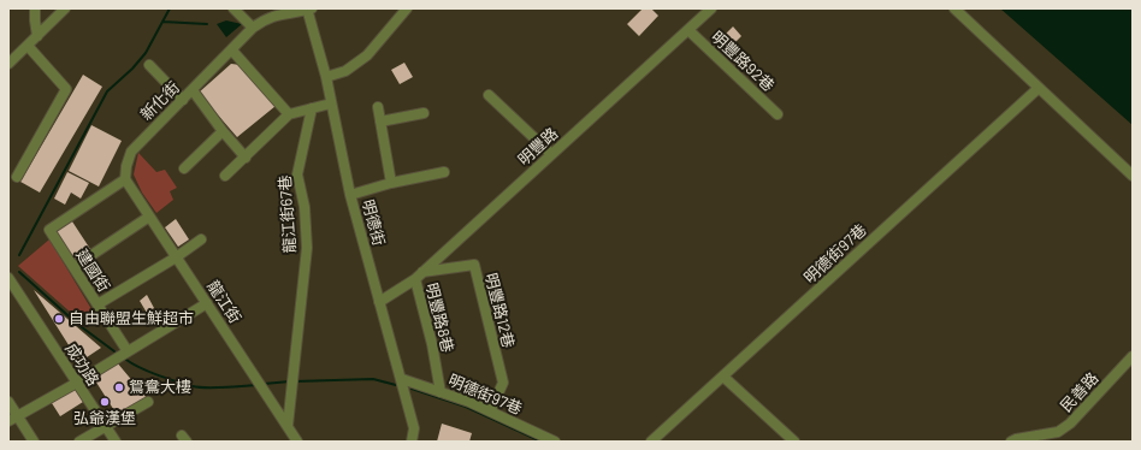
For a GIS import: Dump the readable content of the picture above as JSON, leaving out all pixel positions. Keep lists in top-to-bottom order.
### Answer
{
  "streets": {
    "street": [
      "明豐路92巷",
      "新化街",
      "明豐路",
      "龍江街67巷",
      "明德街",
      "明德街97巷",
      "建國街",
      "龍江街",
      "明豐路12巷",
      "明豐路8巷",
      "成功路",
      "民善路"
    ]
  },
  "crossings": [
    ["明豐路92巷", "明豐路"],
    ["新化街", "明德街"],
    ["新化街", "建國街"],
    ["新化街", "龍江街"],
    ["明豐路", "明德街"],
    ["明豐路", "明豐路12巷"],
    ["明豐路", "明豐路8巷"],
    ["龍江街67巷", "龍江街"],
    ["明德街", "明德街97巷"],
    ["明德街97巷", "明豐路12巷"],
    ["明德街97巷", "明豐路8巷"],
    ["建國街", "龍江街"],
    ["明豐路12巷", "明豐路8巷"]
  ],
  "places": ["自由聯盟生鮮超市", "鴛鴦大樓", "弘爺漢堡"]
}
